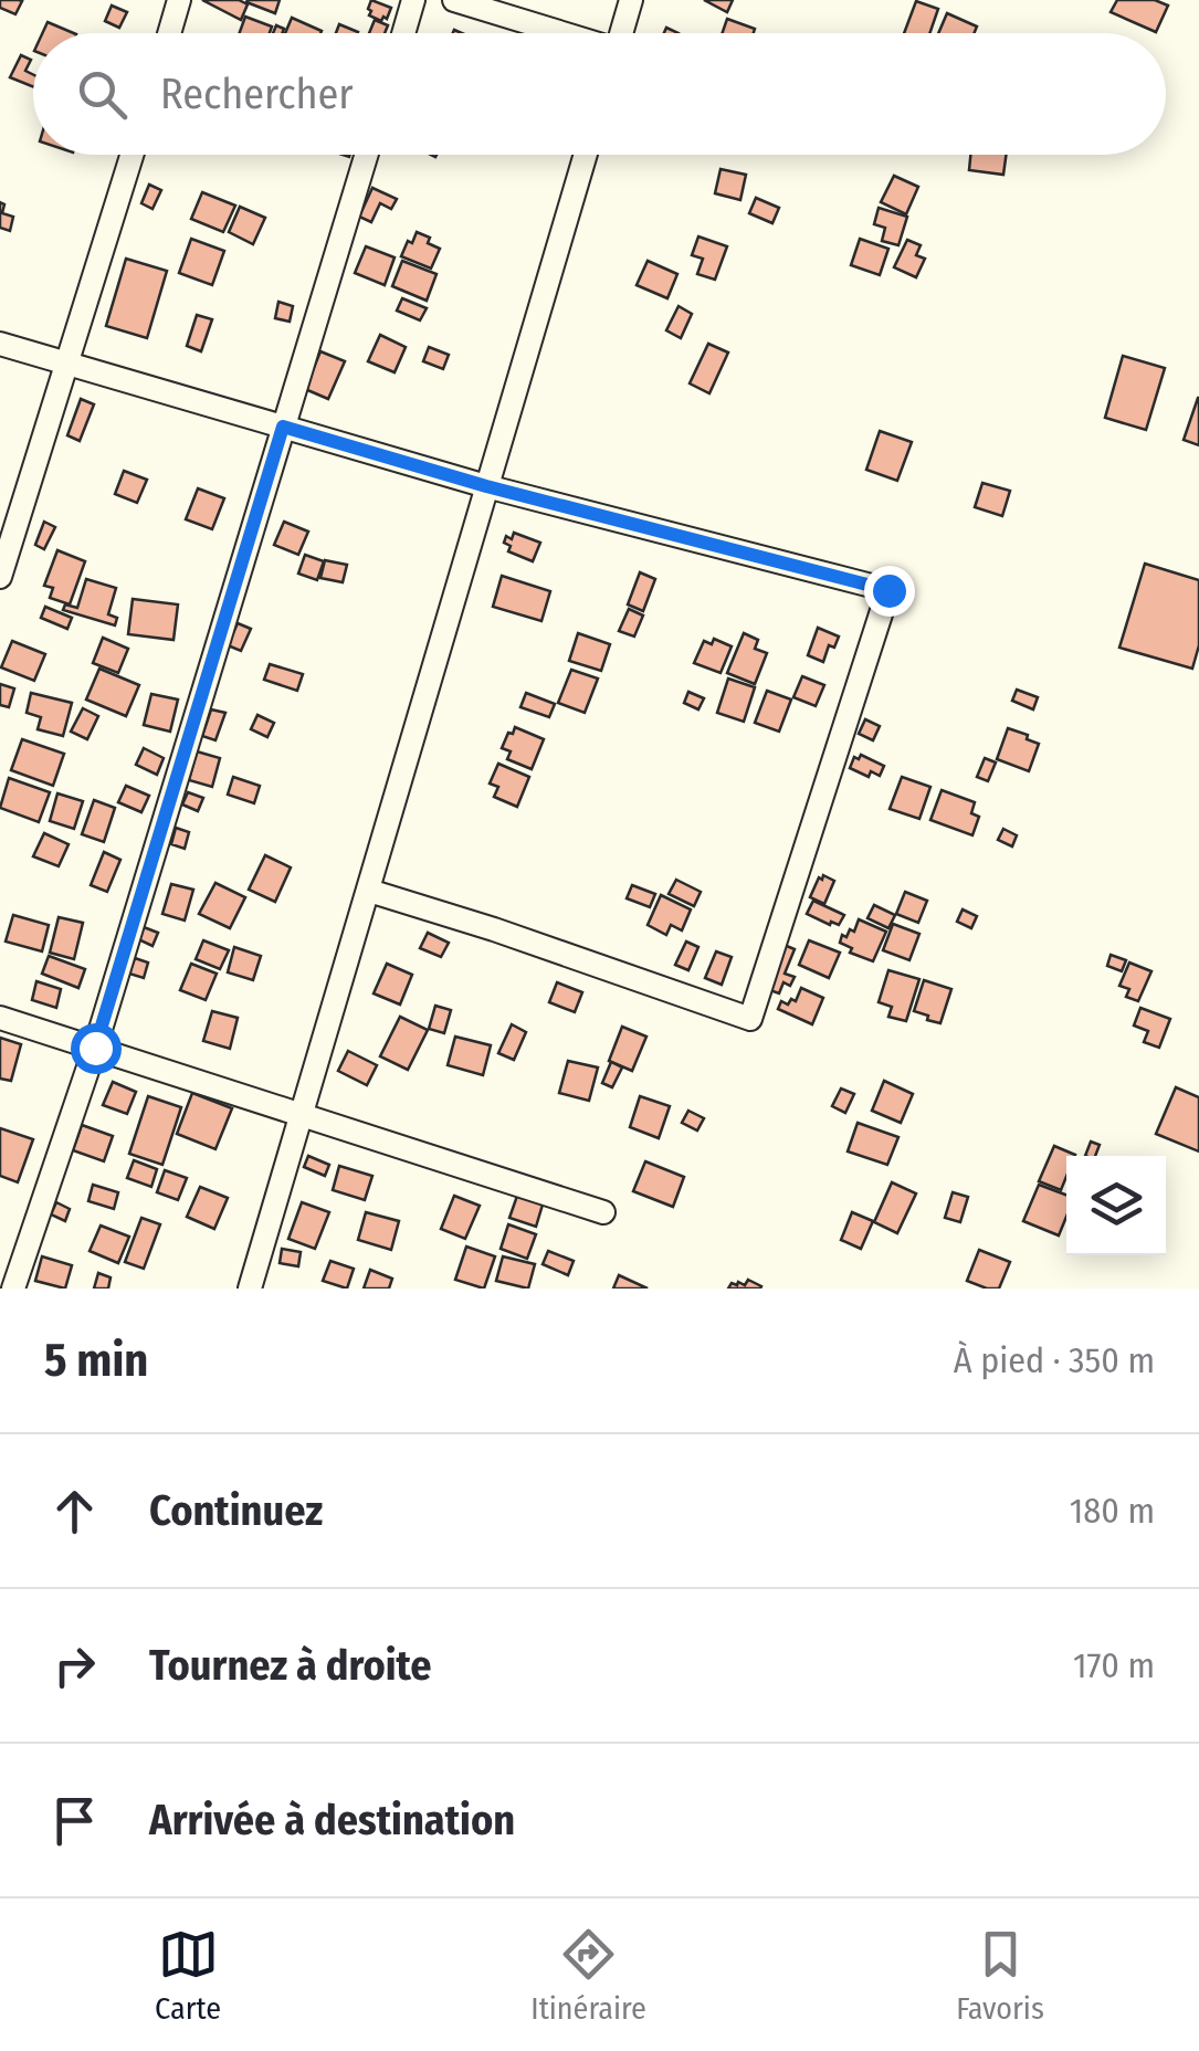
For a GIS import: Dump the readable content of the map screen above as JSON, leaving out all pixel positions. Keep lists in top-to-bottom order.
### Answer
{
  "page": {
    "search": "Rechercher",
    "heading": ["5 min", "À pied · 350 m"],
    "list": [
      ["Continuez", "180 m"],
      ["Tournez à droite", "170 m"],
      "Arrivée à destination"
    ],
    "nav": ["Carte", "Itinéraire", "Favoris"]
  }
}
